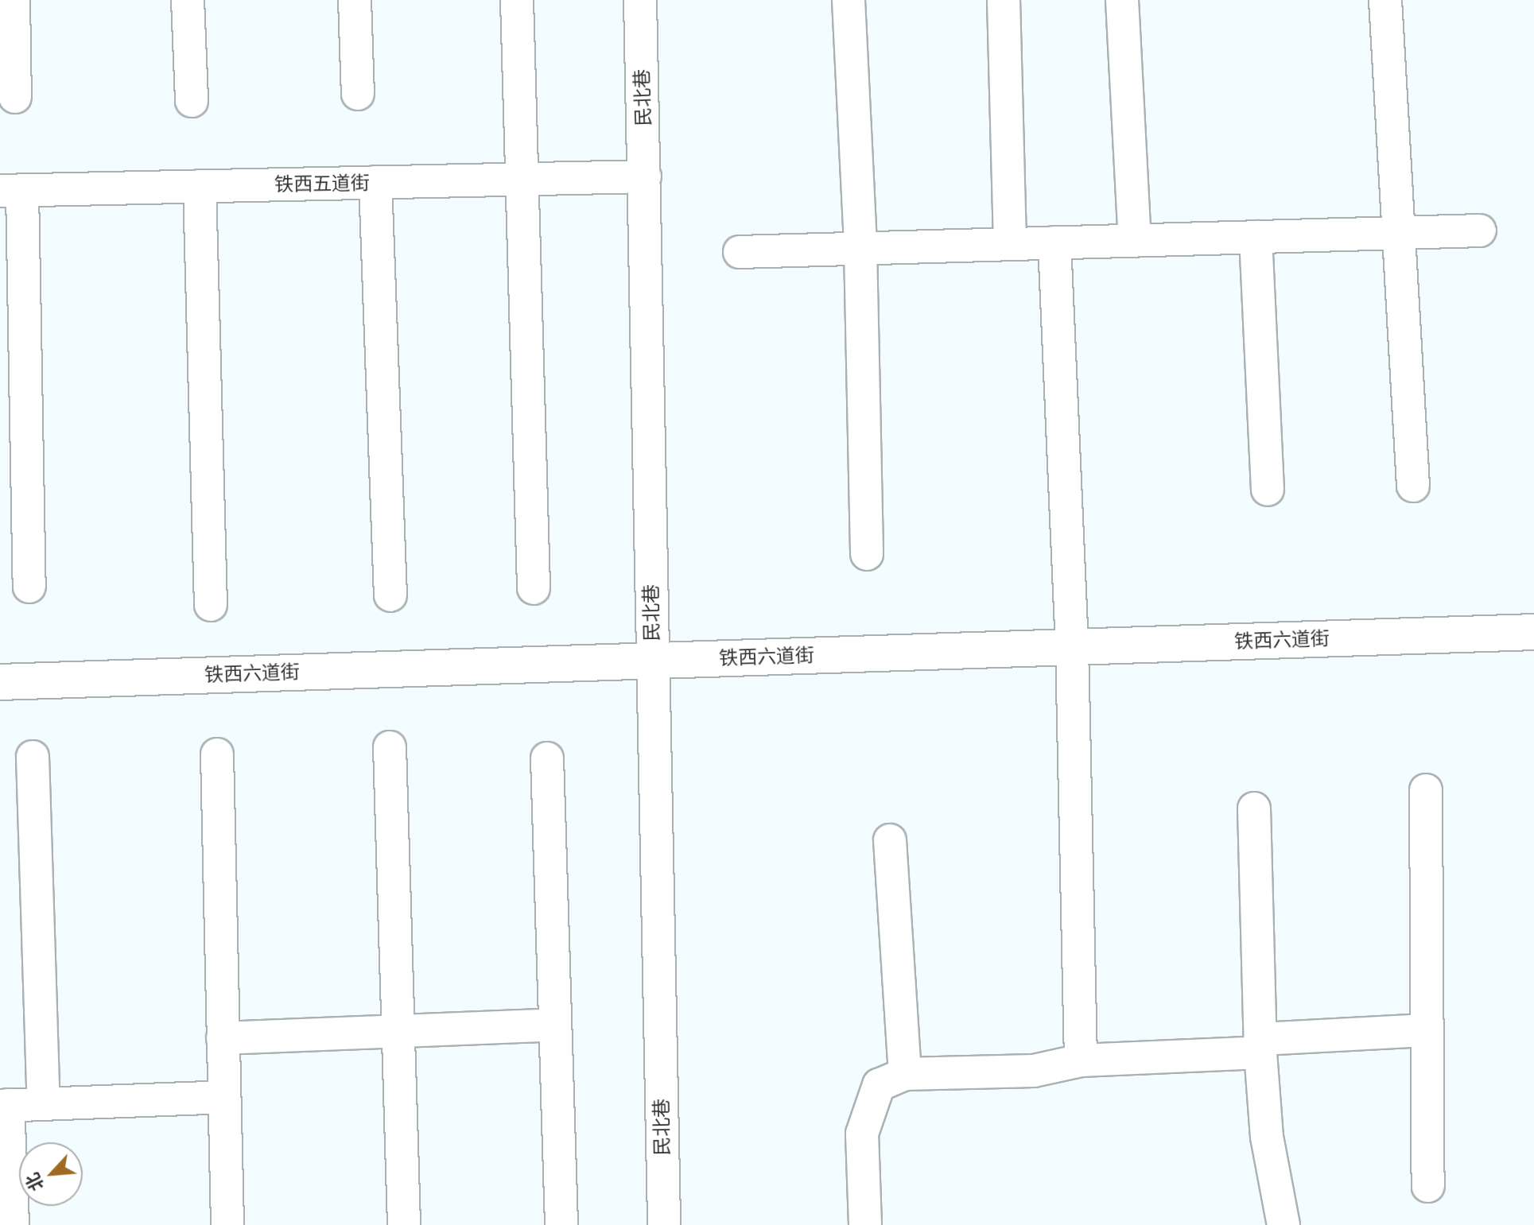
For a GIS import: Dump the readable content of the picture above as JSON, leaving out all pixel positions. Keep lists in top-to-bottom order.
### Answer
{
  "streets": {
    "main road": ["铁西六道街"],
    "street": ["民北巷", "铁西五道街"]
  },
  "crossings": [
    ["民北巷", "铁西五道街"],
    ["民北巷", "铁西六道街"]
  ],
  "north": "bottom left"
}
